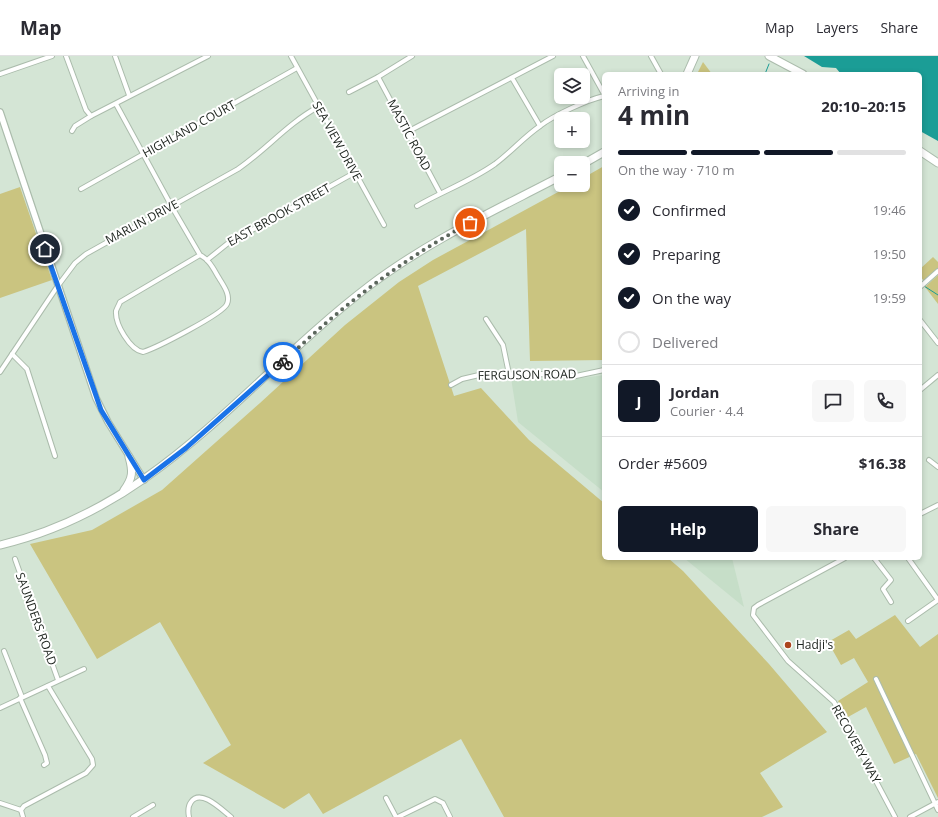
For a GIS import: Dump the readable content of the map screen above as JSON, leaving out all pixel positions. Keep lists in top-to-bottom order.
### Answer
{
  "streets": {
    "street": [
      "HIGHLAND COURT",
      "MASTIC ROAD",
      "SEA VIEW DRIVE",
      "EAST BROOK STREET",
      "MARLIN DRIVE",
      "FERGUSON ROAD",
      "SAUNDERS ROAD",
      "RECOVERY WAY"
    ]
  },
  "crossings": [
    ["HIGHLAND COURT", "SEA VIEW DRIVE"],
    ["SEA VIEW DRIVE", "EAST BROOK STREET"],
    ["SEA VIEW DRIVE", "MARLIN DRIVE"]
  ],
  "places": ["Hadji's"],
  "page": {
    "header": "Map",
    "nav": ["Map", "Layers", "Share"],
    "map_buttons": ["+", "−"],
    "heading": ["4 min", "Arriving in", "20:10–20:15"],
    "panel": [
      "Jordan",
      "Courier · 4.4",
      "Order #5609",
      "$16.38"
    ],
    "bar": "On the way · 710 m",
    "list": [
      ["Confirmed", "19:46"],
      ["Preparing", "19:50"],
      ["On the way", "19:59"],
      "Delivered"
    ],
    "round": "J",
    "buttons": ["Help", "Share"]
  }
}
